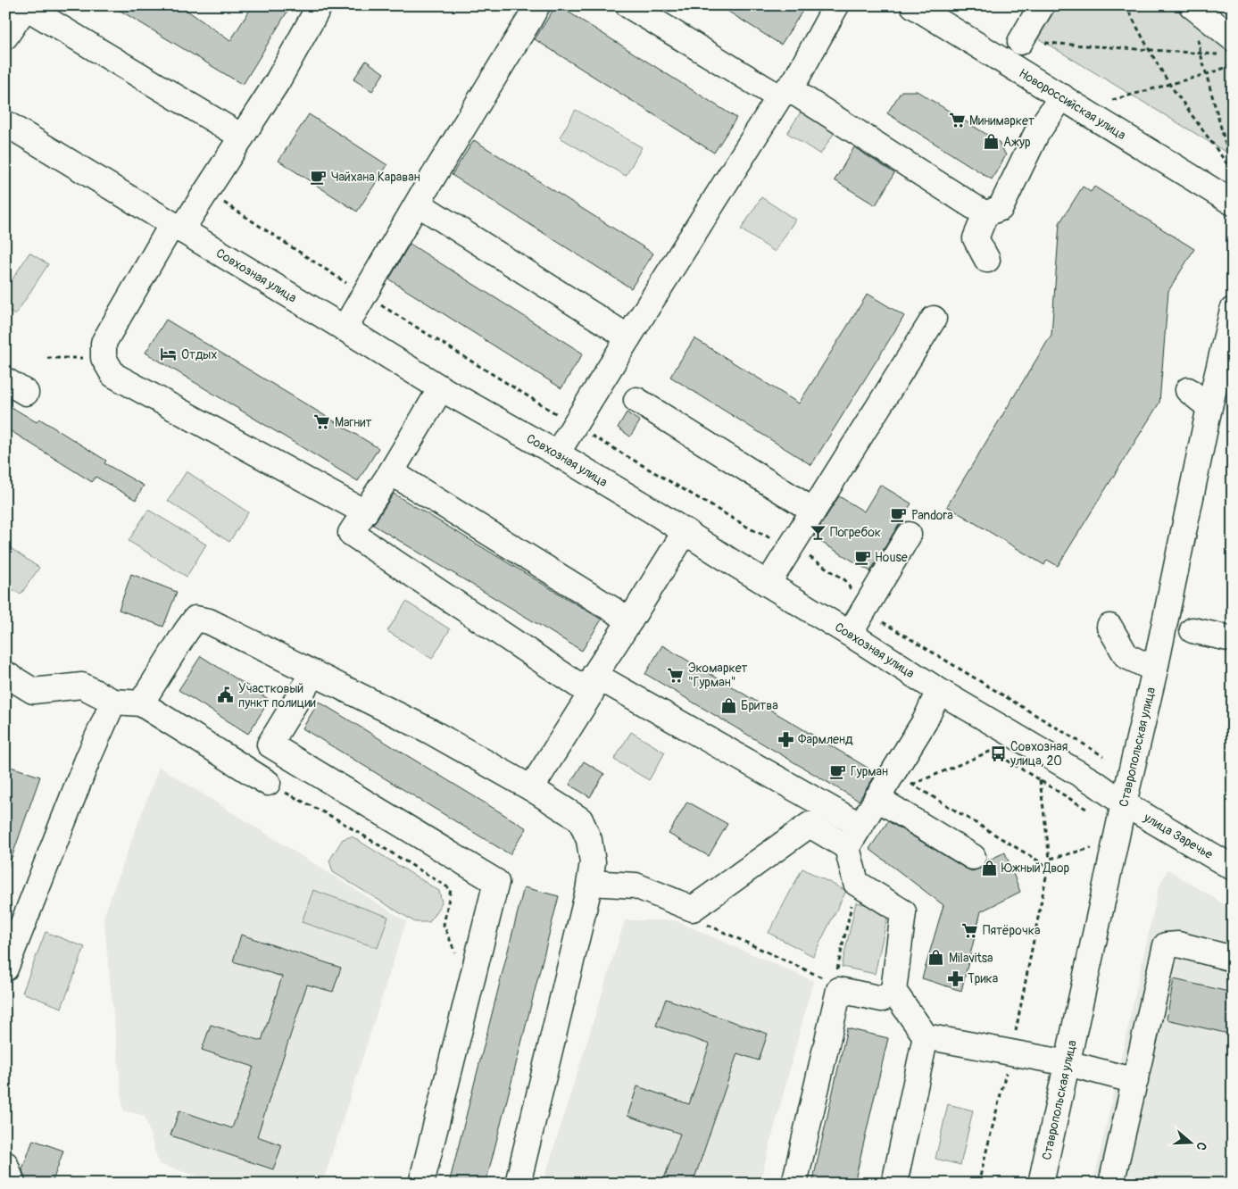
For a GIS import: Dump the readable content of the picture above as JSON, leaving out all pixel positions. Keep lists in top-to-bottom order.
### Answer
{
  "streets": {
    "street": [
      "Новороссийская улица",
      "Совхозная улица",
      "Ставропольская улица",
      "улица Заречье"
    ]
  },
  "crossings": [
    ["Совхозная улица", "Ставропольская улица"],
    ["Совхозная улица", "улица Заречье"],
    ["Ставропольская улица", "улица Заречье"]
  ],
  "places": {
    "supermarket": [
      "Минимаркет",
      "Магнит",
      "Экомаркет \"Гурман\"",
      "Пятёрочка"
    ],
    "shop": [
      "Ажур",
      "Бритва",
      "Южный Двор",
      "Milavitsa"
    ],
    "cafe": [
      "Чайхана Караван",
      "Pandora",
      "House",
      "Гурман"
    ],
    "hotel": ["Отдых"],
    "bar": ["Погребок"],
    "public building": ["Участковый пункт полиции"],
    "pharmacy": ["Фармленд", "Трика"],
    "bus stop": ["Совхозная улица, 20"]
  },
  "north": "right"
}
